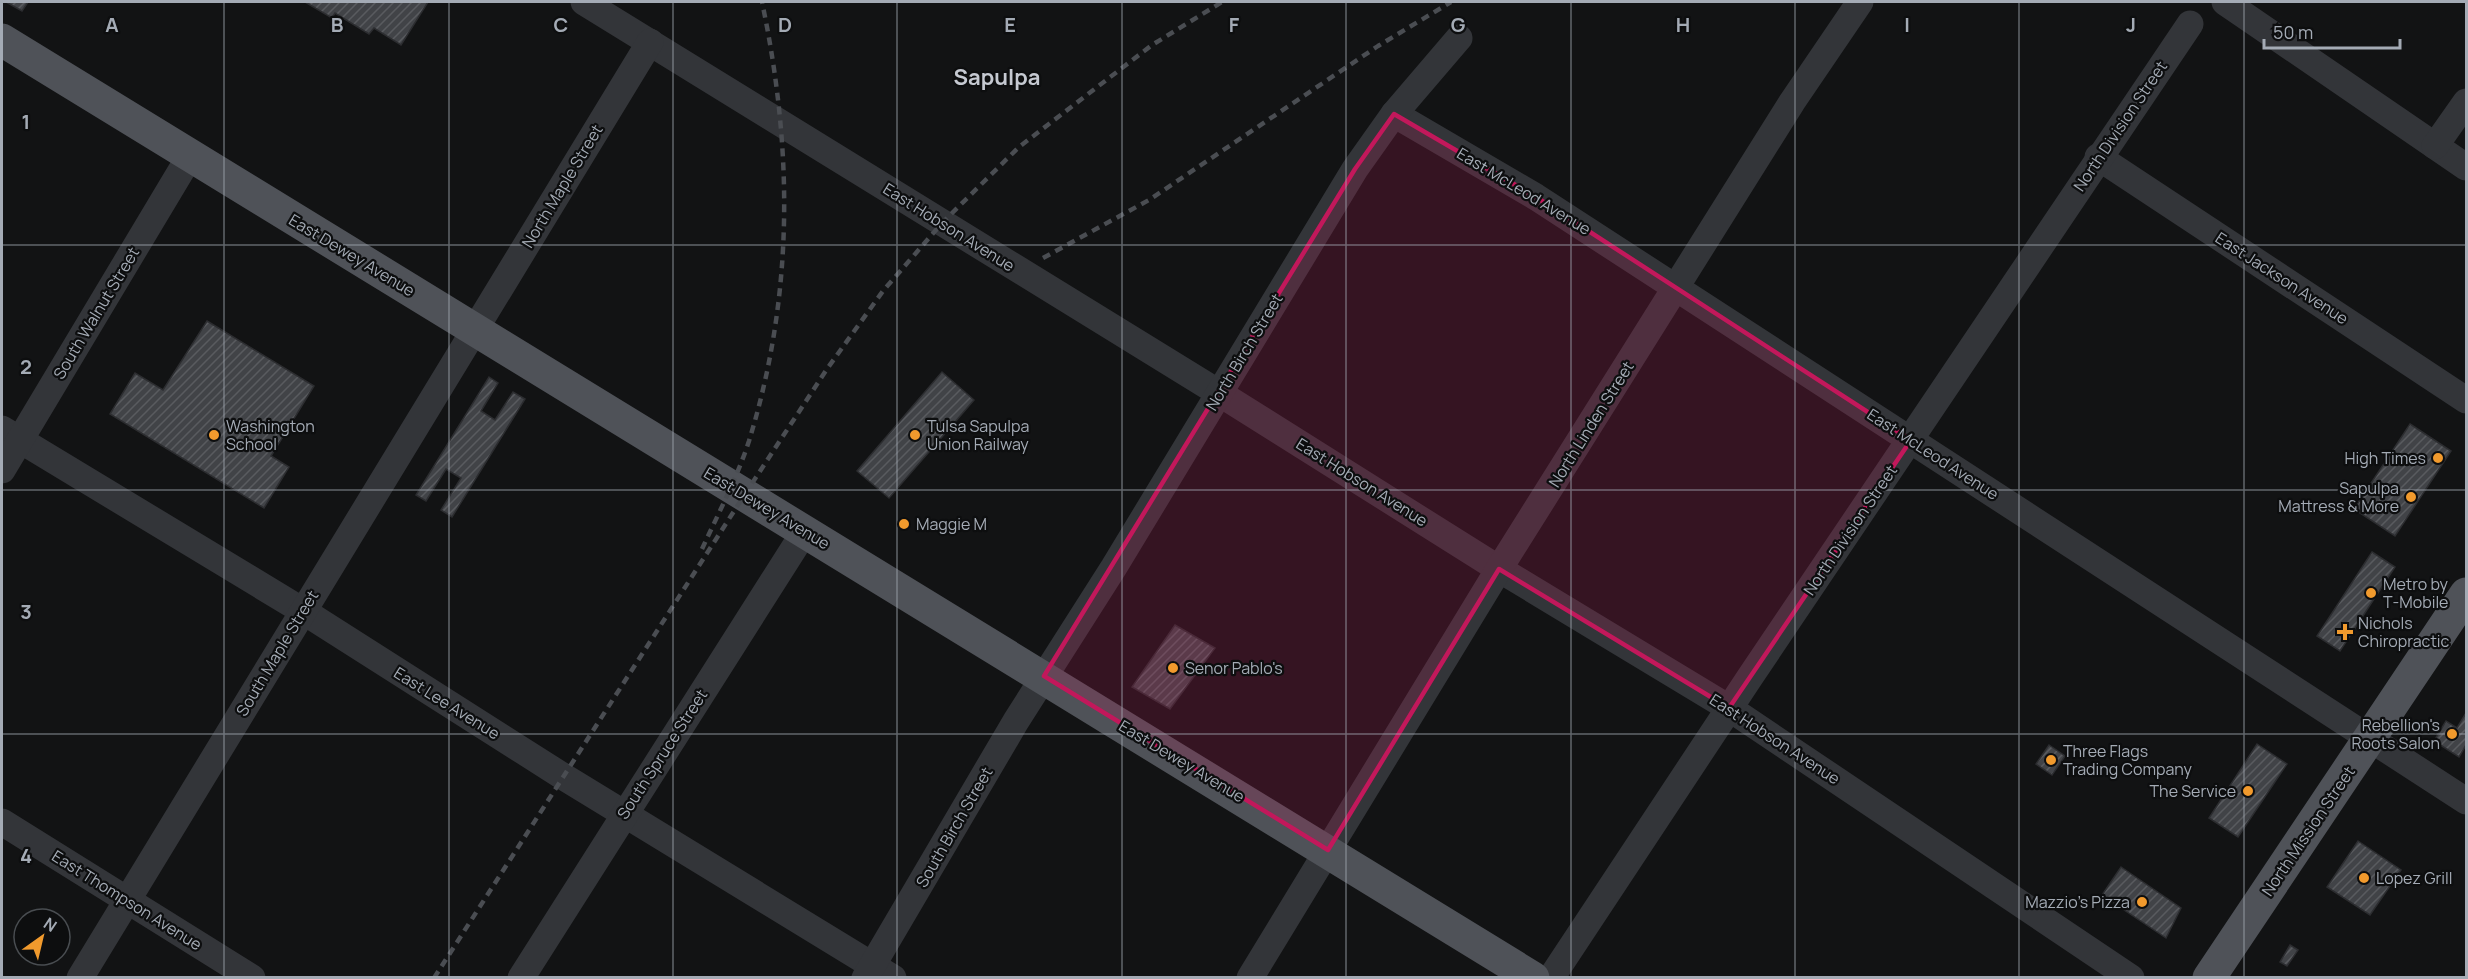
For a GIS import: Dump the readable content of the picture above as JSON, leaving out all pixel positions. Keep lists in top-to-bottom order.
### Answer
{
  "streets": {
    "main road": ["East Dewey Avenue", "North Mission Street"],
    "street": [
      "North Division Street",
      "North Maple Street",
      "East McLeod Avenue",
      "East Hobson Avenue",
      "East Jackson Avenue",
      "South Walnut Street",
      "North Birch Street",
      "North Linden Street",
      "South Maple Street",
      "East Lee Avenue",
      "South Spruce Street",
      "South Birch Street",
      "East Thompson Avenue"
    ]
  },
  "crossings": [
    ["North Division Street", "East McLeod Avenue"],
    ["North Division Street", "East Hobson Avenue"],
    ["North Division Street", "East Jackson Avenue"],
    ["North Maple Street", "East Hobson Avenue"],
    ["North Maple Street", "East Dewey Avenue"],
    ["North Maple Street", "South Maple Street"],
    ["East McLeod Avenue", "North Birch Street"],
    ["East McLeod Avenue", "North Linden Street"],
    ["East McLeod Avenue", "North Mission Street"],
    ["East Hobson Avenue", "North Birch Street"],
    ["East Hobson Avenue", "North Linden Street"],
    ["East Dewey Avenue", "South Walnut Street"],
    ["East Dewey Avenue", "North Birch Street"],
    ["East Dewey Avenue", "North Linden Street"],
    ["East Dewey Avenue", "South Maple Street"],
    ["East Dewey Avenue", "South Spruce Street"],
    ["East Dewey Avenue", "South Birch Street"],
    ["South Walnut Street", "East Lee Avenue"],
    ["North Birch Street", "South Birch Street"],
    ["South Maple Street", "East Lee Avenue"],
    ["South Maple Street", "East Thompson Avenue"],
    ["East Lee Avenue", "South Spruce Street"],
    ["East Lee Avenue", "South Birch Street"]
  ],
  "districts": ["Sapulpa"],
  "places": {
    "other": [
      "Washington School",
      "Tulsa Sapulpa Union Railway",
      "High Times",
      "Sapulpa Mattress & More",
      "Maggie M",
      "Metro by T-Mobile",
      "Senor Pablo's",
      "Rebellion's Roots Salon",
      "Three Flags Trading Company",
      "The Service",
      "Lopez Grill",
      "Mazzio's Pizza"
    ],
    "health": ["Nichols Chiropractic"]
  },
  "scale_bar": "50 m",
  "north": "top right",
  "grid": {
    "columns": [
      "A",
      "B",
      "C",
      "D",
      "E",
      "F",
      "G",
      "H",
      "I",
      "J"
    ],
    "rows": [
      "1",
      "2",
      "3",
      "4"
    ]
  }
}
